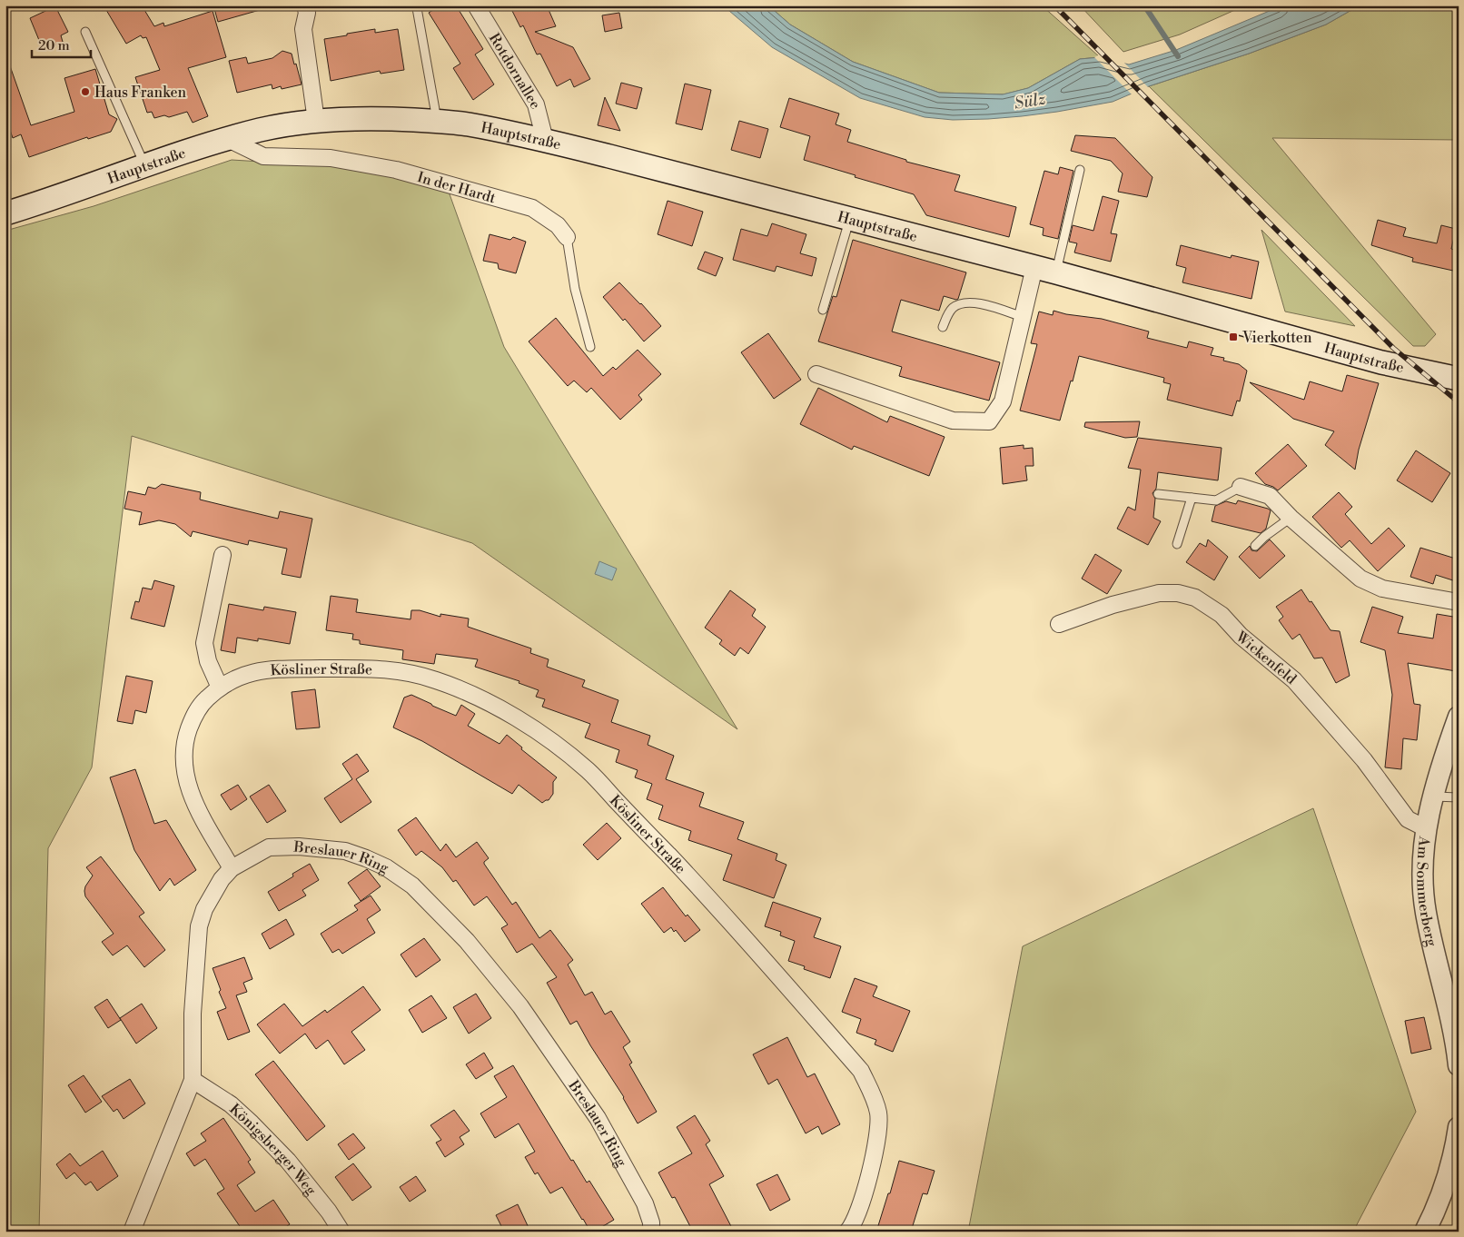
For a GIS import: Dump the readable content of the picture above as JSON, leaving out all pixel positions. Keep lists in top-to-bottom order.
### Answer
{
  "streets": {
    "main road": ["Hauptstraße"],
    "street": [
      "Rotdornallee",
      "In der Hardt",
      "Wickenfeld",
      "Kösliner Straße",
      "Breslauer Ring",
      "Am Sommerberg",
      "Königsberger Weg"
    ]
  },
  "crossings": [
    ["Rotdornallee", "Hauptstraße"],
    ["Hauptstraße", "In der Hardt"],
    ["Wickenfeld", "Am Sommerberg"],
    ["Kösliner Straße", "Breslauer Ring"],
    ["Breslauer Ring", "Königsberger Weg"]
  ],
  "water": ["Sülz"],
  "places": {
    "other": ["Haus Franken"],
    "transit": ["Vierkotten"]
  },
  "scale_bar": "20 m"
}
